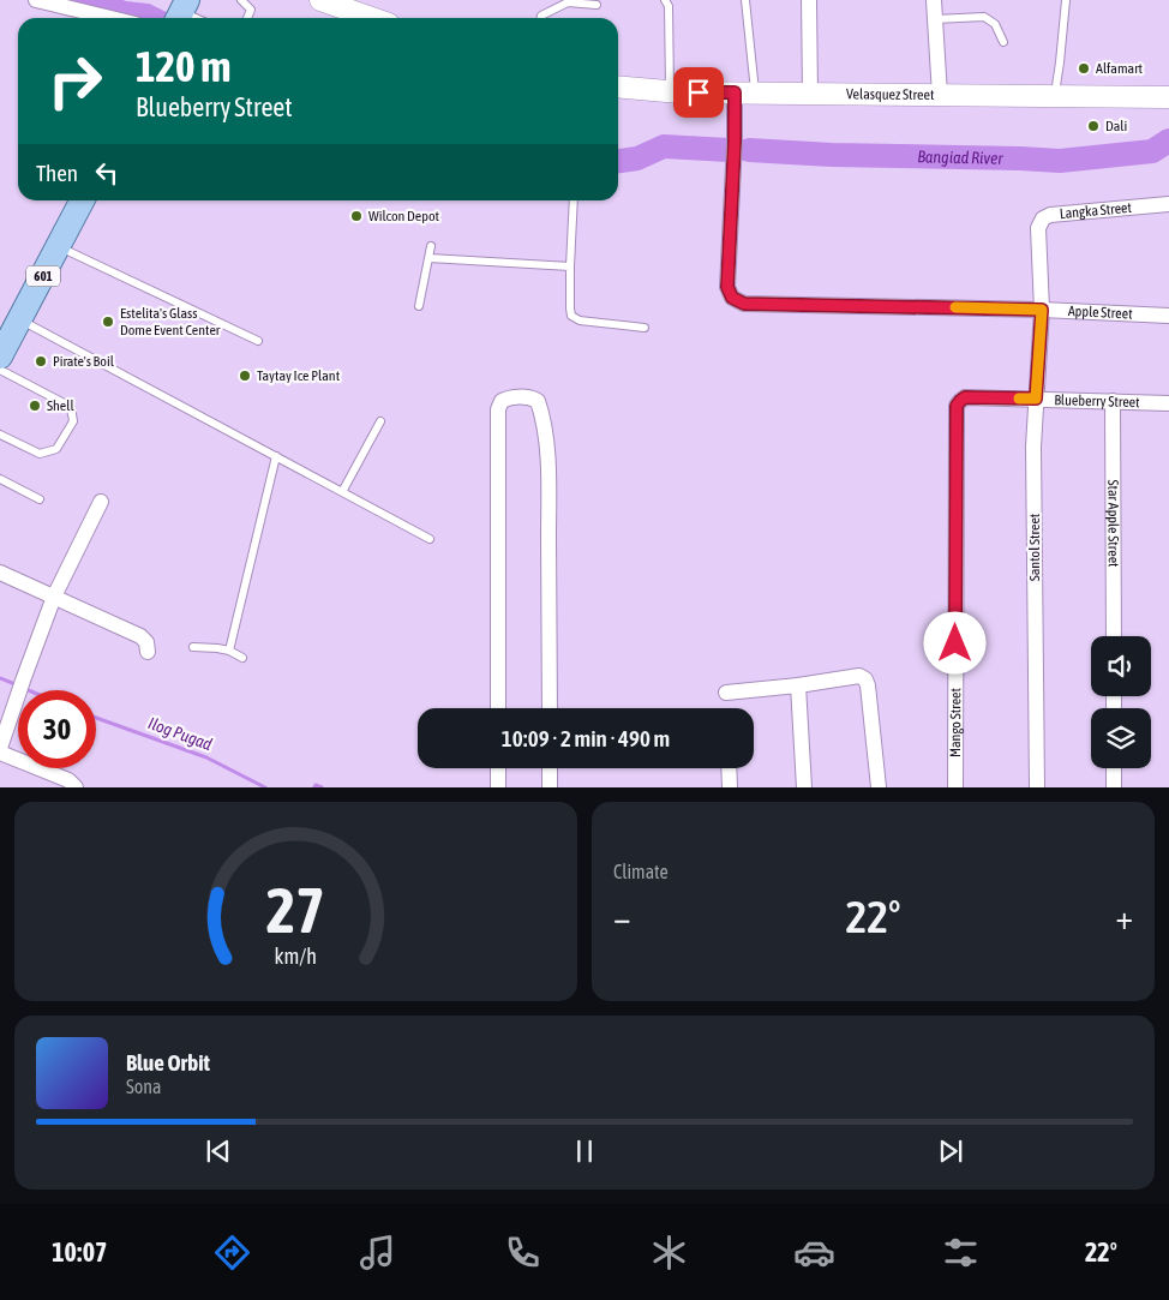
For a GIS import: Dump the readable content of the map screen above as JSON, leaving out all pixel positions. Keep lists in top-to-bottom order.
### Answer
{
  "streets": {
    "main road": ["Velasquez Street", "601"],
    "street": [
      "Langka Street",
      "Apple Street",
      "Blueberry Street",
      "Star Apple Street",
      "Santol Street",
      "Mango Street"
    ]
  },
  "crossings": [
    ["Velasquez Street", "Apple Street"],
    ["Langka Street", "Apple Street"],
    ["Langka Street", "Santol Street"],
    ["Apple Street", "Santol Street"],
    ["Blueberry Street", "Star Apple Street"],
    ["Blueberry Street", "Santol Street"],
    ["Blueberry Street", "Mango Street"]
  ],
  "water": ["Bangiad River", "Ilog Pugad"],
  "places": [
    "Alfamart",
    "Dali",
    "Wilcon Depot",
    "Estelita's Glass Dome Event Center",
    "Pirate's Boil",
    "Taytay Ice Plant",
    "Shell"
  ],
  "page": {
    "turn": ["120 m", "Blueberry Street"],
    "then": "Then",
    "limit": "30",
    "trip": "10:09 · 2 min · 490 m",
    "tile": "Climate",
    "heat": ["−", "22°", "+"],
    "song": ["Blue Orbit", "Sona"],
    "tabs": ["10:07", "22°"],
    "gauge": ["27", "km/h"]
  }
}
